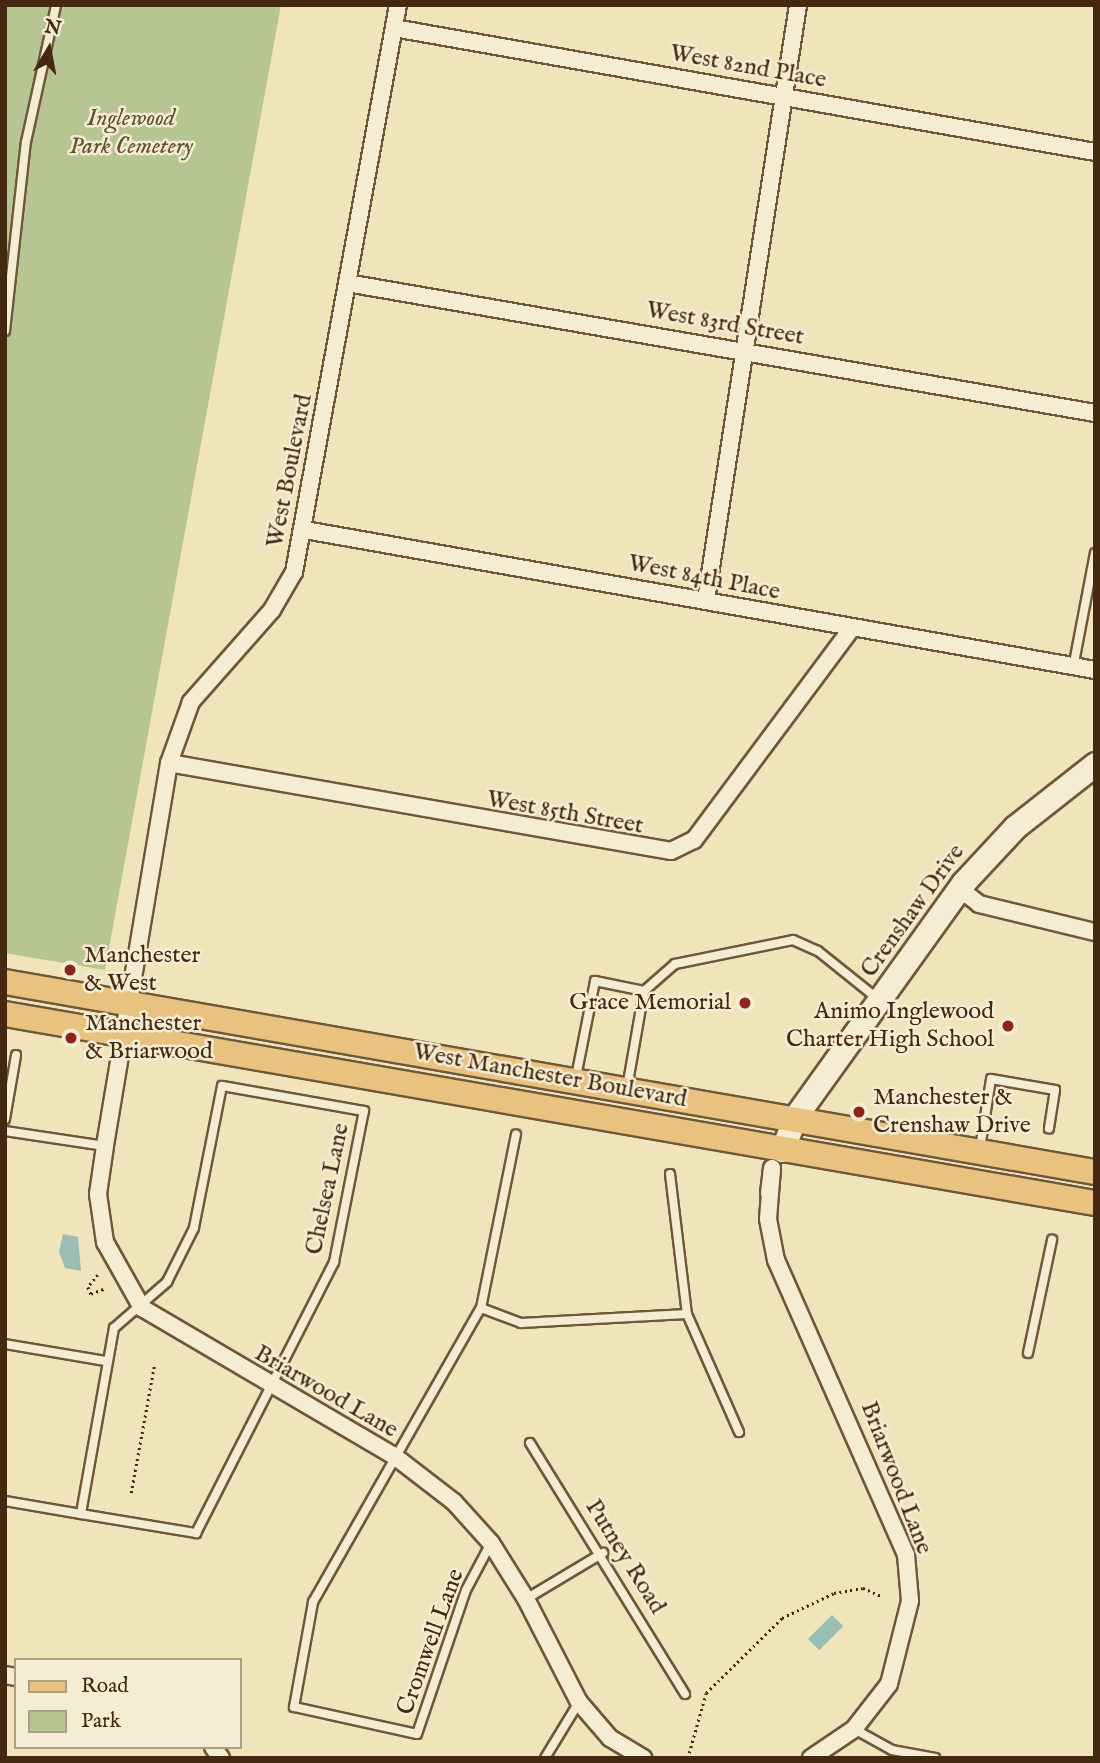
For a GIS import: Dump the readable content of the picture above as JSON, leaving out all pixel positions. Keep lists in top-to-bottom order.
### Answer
{
  "streets": {
    "main road": ["Crenshaw Drive", "West Manchester Boulevard"],
    "street": [
      "West 82nd Place",
      "West 83rd Street",
      "West Boulevard",
      "West 84th Place",
      "West 85th Street",
      "Briarwood Lane"
    ],
    "lane": ["Chelsea Lane", "Putney Road", "Cromwell Lane"]
  },
  "crossings": [
    ["West 82nd Place", "West Boulevard"],
    ["West 83rd Street", "West Boulevard"],
    ["West Boulevard", "West 84th Place"],
    ["West Boulevard", "West 85th Street"],
    ["West Boulevard", "West Manchester Boulevard"],
    ["West Boulevard", "Briarwood Lane"],
    ["West 84th Place", "West 85th Street"],
    ["Crenshaw Drive", "West Manchester Boulevard"],
    ["Crenshaw Drive", "Briarwood Lane"],
    ["West Manchester Boulevard", "Briarwood Lane"],
    ["Chelsea Lane", "Briarwood Lane"],
    ["Briarwood Lane", "Cromwell Lane"]
  ],
  "parks": ["Inglewood Park Cemetery"],
  "places": [
    "Manchester & West",
    "Grace Memorial",
    "Animo Inglewood Charter High School",
    "Manchester & Briarwood",
    "Manchester & Crenshaw Drive"
  ],
  "legend": ["Road", "Park"],
  "north": "top"
}
